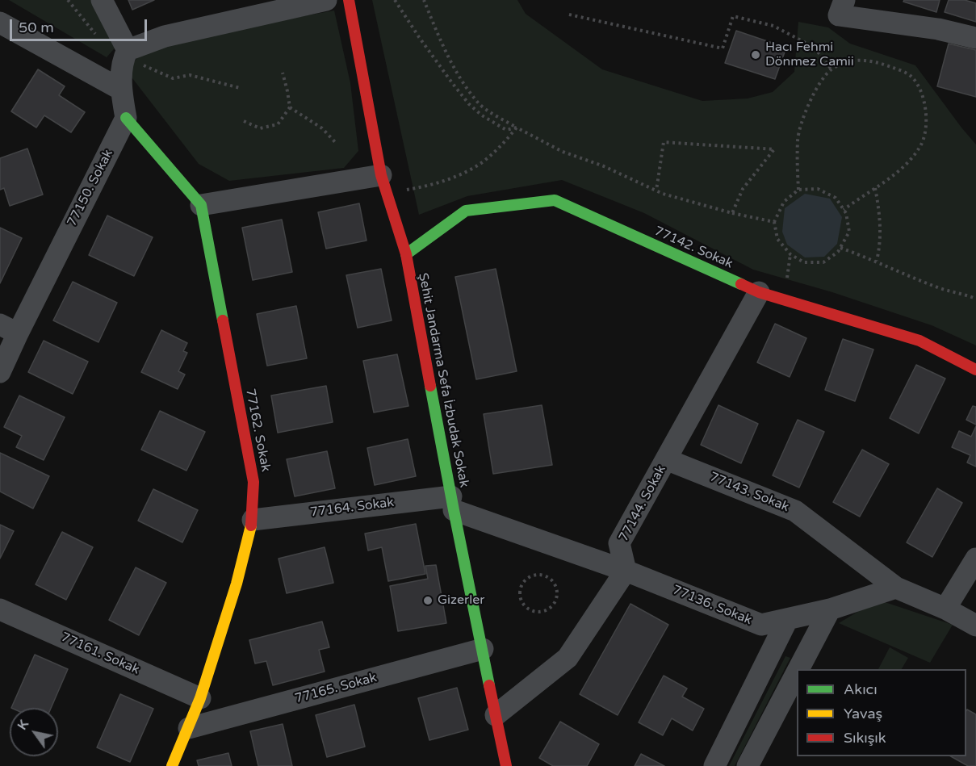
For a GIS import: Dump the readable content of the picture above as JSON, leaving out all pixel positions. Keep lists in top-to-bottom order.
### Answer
{
  "streets": {
    "street": [
      "77150. Sokak",
      "77142. Sokak",
      "Şehit Jandarma Sefa İzbudak Sokak",
      "77162. Sokak",
      "77143. Sokak",
      "77144. Sokak",
      "77164. Sokak",
      "77136. Sokak",
      "77161. Sokak",
      "77165. Sokak"
    ]
  },
  "crossings": [
    ["77142. Sokak", "Şehit Jandarma Sefa İzbudak Sokak"],
    ["77142. Sokak", "77144. Sokak"],
    ["Şehit Jandarma Sefa İzbudak Sokak", "77164. Sokak"],
    ["Şehit Jandarma Sefa İzbudak Sokak", "77136. Sokak"],
    ["Şehit Jandarma Sefa İzbudak Sokak", "77165. Sokak"],
    ["77162. Sokak", "77164. Sokak"],
    ["77162. Sokak", "77161. Sokak"],
    ["77162. Sokak", "77165. Sokak"],
    ["77143. Sokak", "77144. Sokak"],
    ["77143. Sokak", "77136. Sokak"],
    ["77144. Sokak", "77136. Sokak"],
    ["77164. Sokak", "77136. Sokak"]
  ],
  "places": ["Hacı Fehmi Dönmez Camii", "Gizerler"],
  "legend": ["Akıcı", "Yavaş", "Sıkışık"],
  "scale_bar": "50 m",
  "north": "top left"
}
